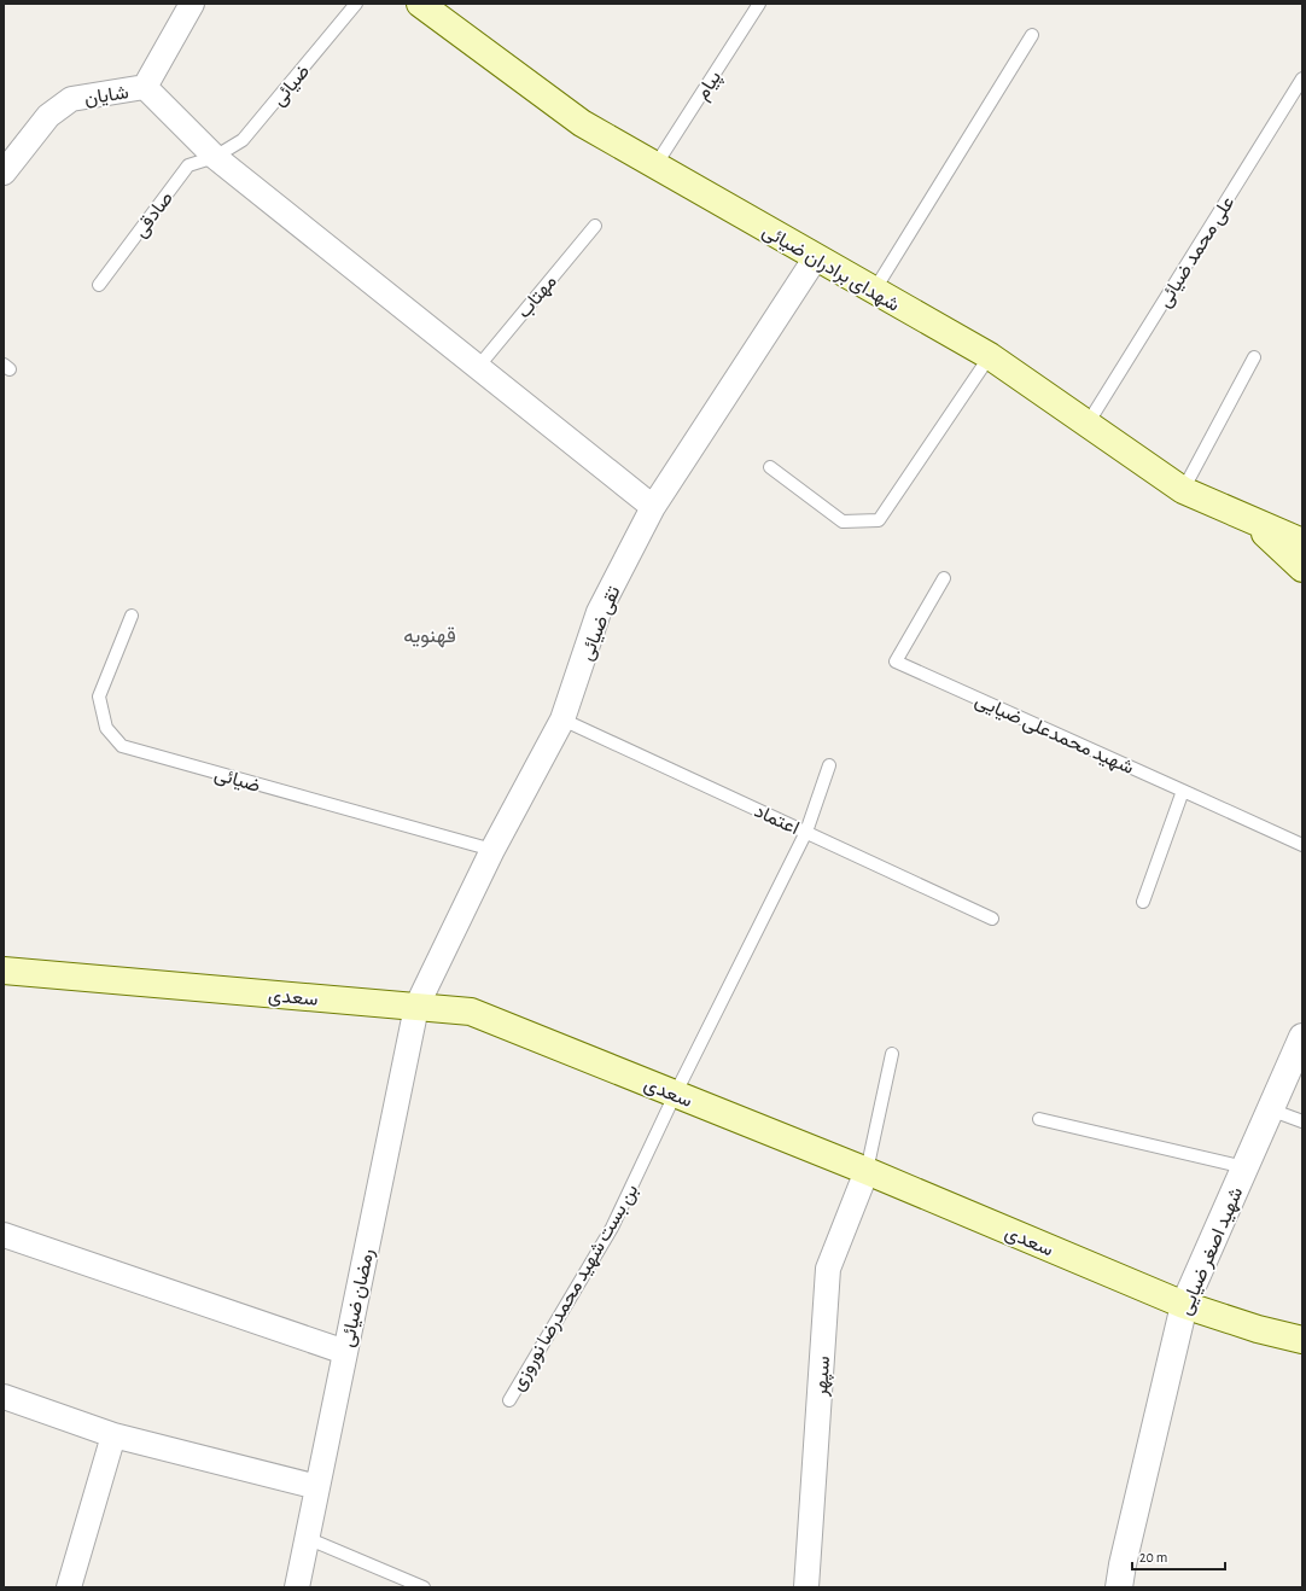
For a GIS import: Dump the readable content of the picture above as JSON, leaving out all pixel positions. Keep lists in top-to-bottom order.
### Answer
{
  "streets": {
    "main road": ["شهدای برادران ضیائی", "سعدی"],
    "street": [
      "شایان",
      "تقی ضیائی",
      "شهید اصغر ضیایی",
      "رمضان ضیائی",
      "سپهر"
    ],
    "lane": [
      "ضیائی",
      "پیام",
      "صادقی",
      "علی محمد ضیائی",
      "مهتاب",
      "شهید محمدعلی ضیایی",
      "اعتماد",
      "بن بست شهید محمدرضا نوروزی"
    ]
  },
  "crossings": [
    ["ضیائی", "صادقی"],
    ["ضیائی", "تقی ضیائی"],
    ["پیام", "شهدای برادران ضیائی"],
    ["علی محمد ضیائی", "شهدای برادران ضیائی"],
    ["شهدای برادران ضیائی", "تقی ضیائی"],
    ["تقی ضیائی", "اعتماد"],
    ["تقی ضیائی", "سعدی"],
    ["تقی ضیائی", "رمضان ضیائی"],
    ["اعتماد", "بن بست شهید محمدرضا نوروزی"],
    ["سعدی", "شهید اصغر ضیایی"],
    ["سعدی", "بن بست شهید محمدرضا نوروزی"],
    ["سعدی", "رمضان ضیائی"],
    ["سعدی", "سپهر"]
  ],
  "districts": ["قهنویه"],
  "scale_bar": "20 m"
}
